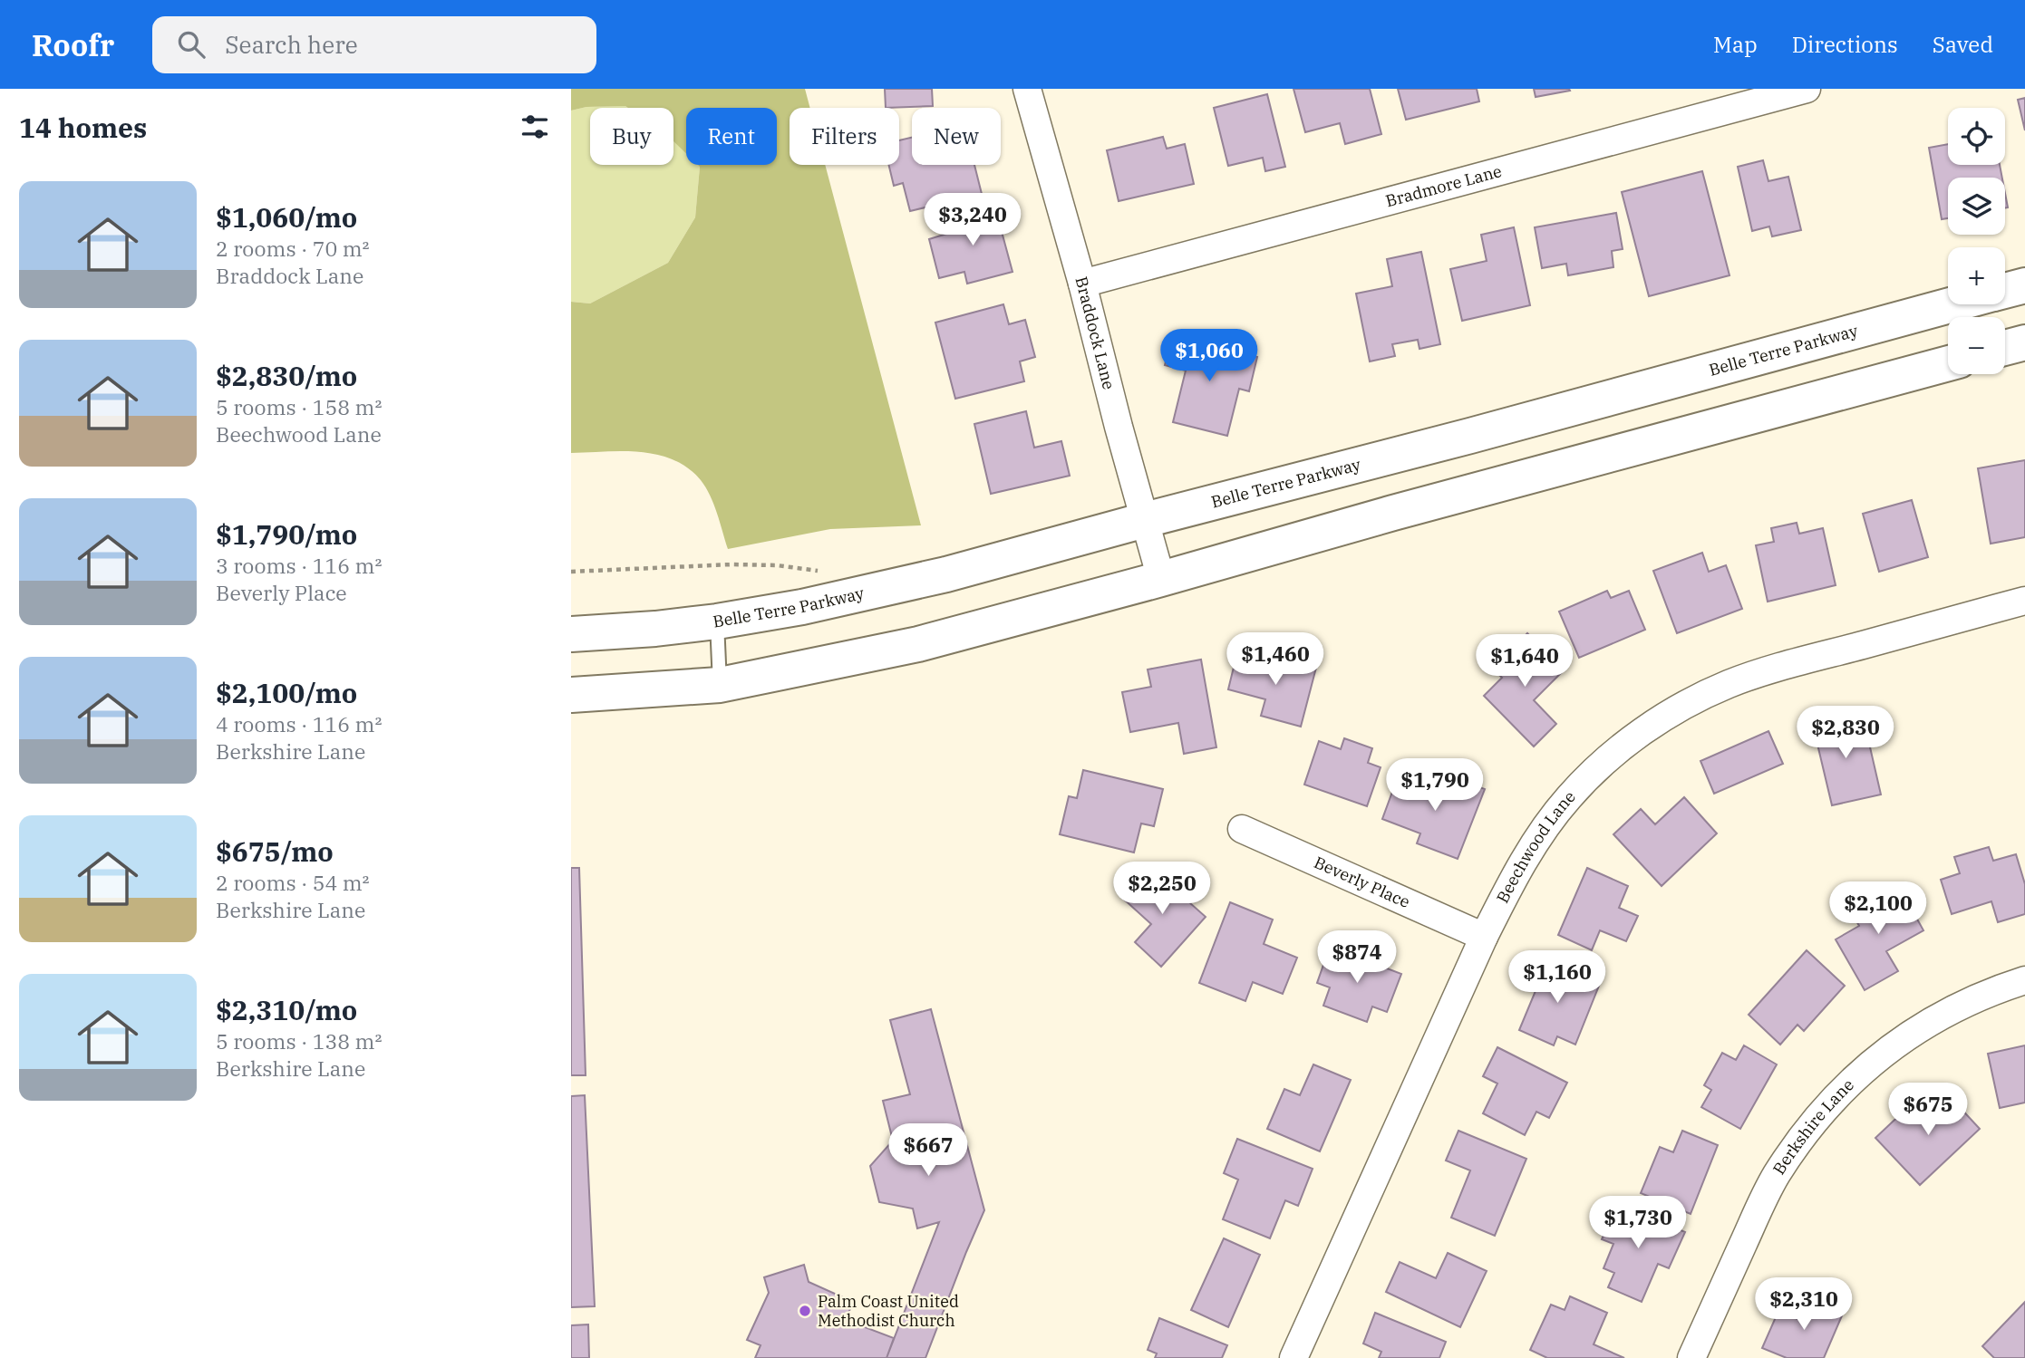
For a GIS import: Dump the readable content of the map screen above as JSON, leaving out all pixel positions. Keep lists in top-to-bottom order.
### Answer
{
  "streets": {
    "main road": ["Belle Terre Parkway"],
    "street": [
      "Bradmore Lane",
      "Braddock Lane",
      "Beechwood Lane",
      "Beverly Place",
      "Berkshire Lane"
    ]
  },
  "crossings": [
    ["Bradmore Lane", "Braddock Lane"],
    ["Braddock Lane", "Belle Terre Parkway"],
    ["Beechwood Lane", "Beverly Place"]
  ],
  "places": ["Palm Coast United Methodist Church"],
  "page": {
    "header": "Roofr",
    "search": "Search here",
    "nav": ["Map", "Directions", "Saved"],
    "heading": "14 homes",
    "map_buttons": ["+", "−"],
    "chip": [
      "Buy",
      "Rent",
      "Filters",
      "New"
    ],
    "list": [
      {
        "name": "$1,060/mo",
        "note": "2 rooms · 70 m² · Braddock Lane"
      },
      {
        "name": "$2,830/mo",
        "note": "5 rooms · 158 m² · Beechwood Lane"
      },
      {
        "name": "$1,790/mo",
        "note": "3 rooms · 116 m² · Beverly Place"
      },
      {
        "name": "$2,100/mo",
        "note": "4 rooms · 116 m² · Berkshire Lane"
      },
      {
        "name": "$675/mo",
        "note": "2 rooms · 54 m² · Berkshire Lane"
      },
      {
        "name": "$2,310/mo",
        "note": "5 rooms · 138 m² · Berkshire Lane"
      }
    ],
    "price": [
      "$3,240",
      "$1,060",
      "$1,460",
      "$1,640",
      "$2,830",
      "$1,790",
      "$2,250",
      "$2,100",
      "$874",
      "$1,160",
      "$675",
      "$667",
      "$1,730",
      "$2,310"
    ]
  }
}
